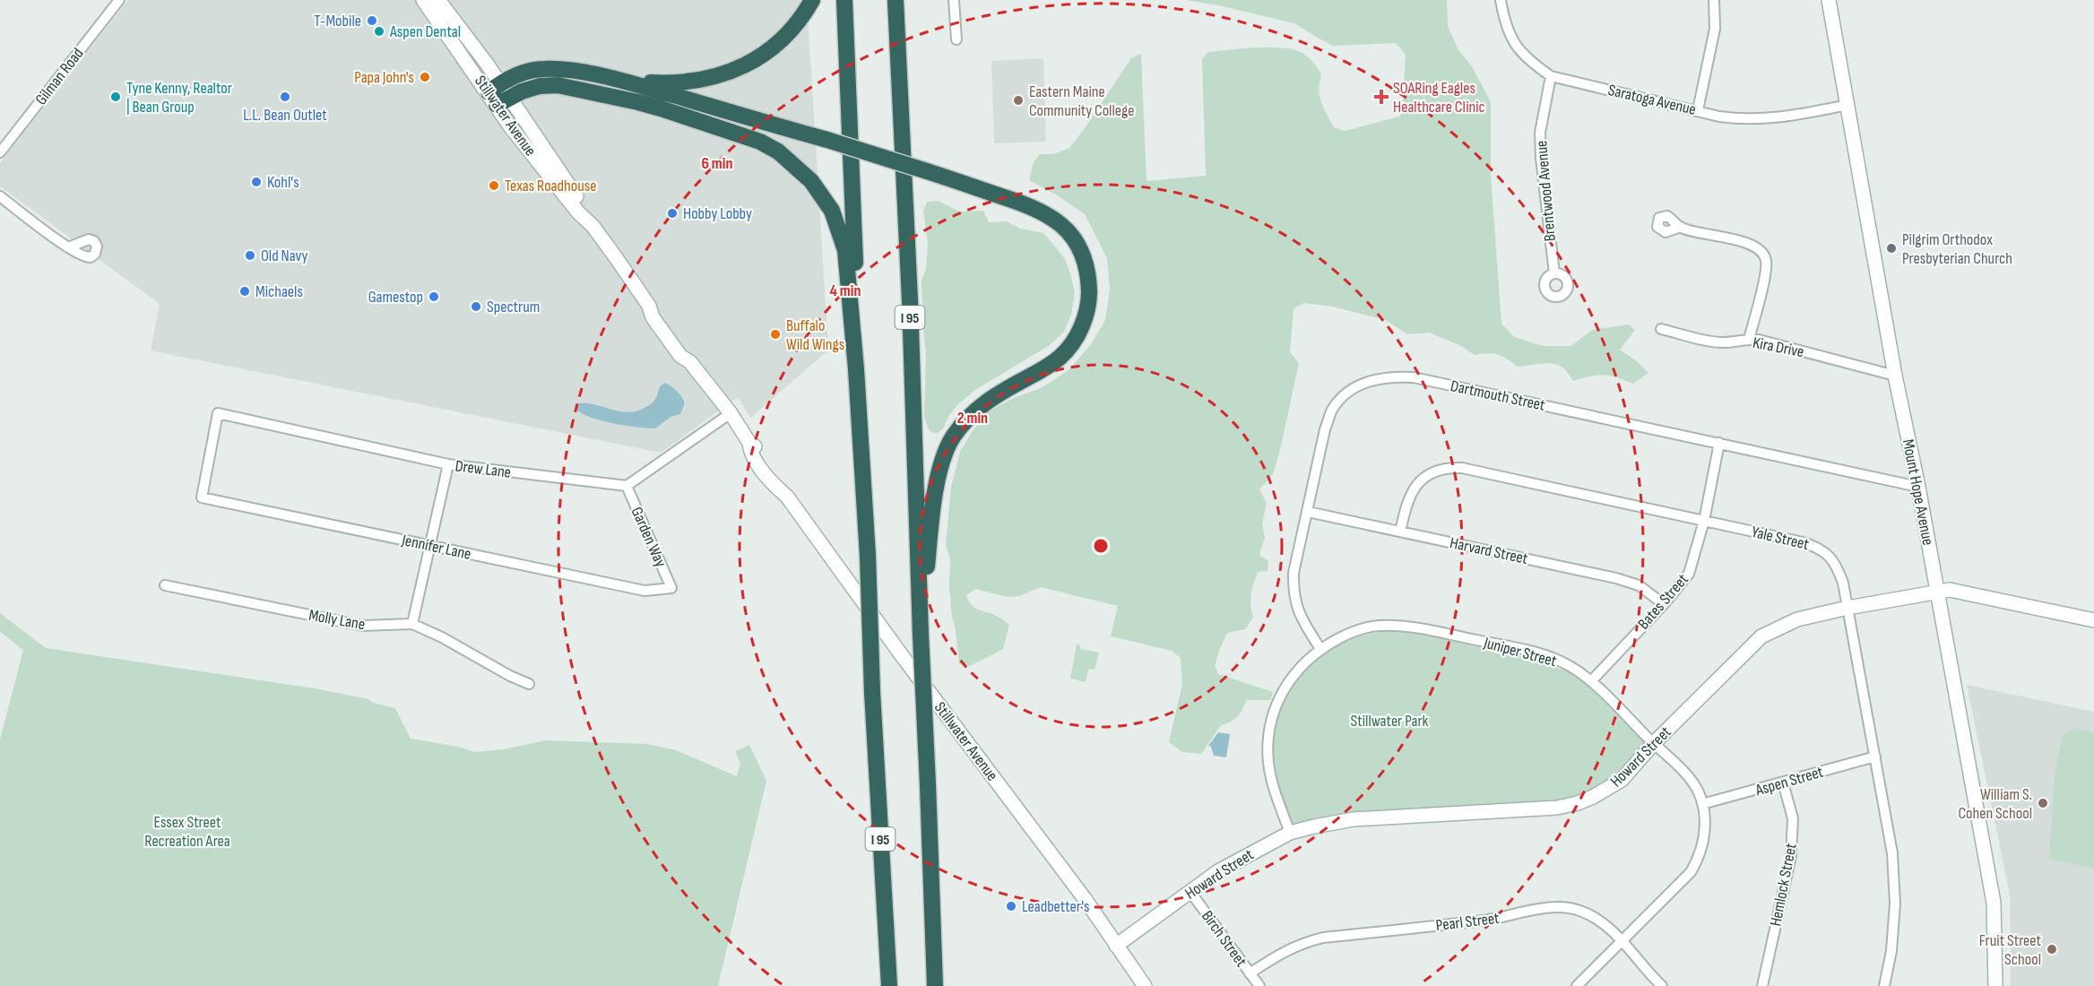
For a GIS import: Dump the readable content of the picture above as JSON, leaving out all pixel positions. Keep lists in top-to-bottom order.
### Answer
{
  "streets": {
    "highway": ["I 95"],
    "street": [
      "Gilman Road",
      "Saratoga Avenue",
      "Stillwater Avenue",
      "Brentwood Avenue",
      "Kira Drive",
      "Dartmouth Street",
      "Drew Lane",
      "Mount Hope Avenue",
      "Garden Way",
      "Yale Street",
      "Jennifer Lane",
      "Harvard Street",
      "Bates Street",
      "Molly Lane",
      "Juniper Street",
      "Howard Street",
      "Aspen Street",
      "Hemlock Street",
      "Pearl Street",
      "Birch Street"
    ]
  },
  "crossings": [
    ["Saratoga Avenue", "Brentwood Avenue"],
    ["Saratoga Avenue", "Mount Hope Avenue"],
    ["Stillwater Avenue", "Howard Street"],
    ["Kira Drive", "Mount Hope Avenue"],
    ["Dartmouth Street", "Mount Hope Avenue"],
    ["Dartmouth Street", "Harvard Street"],
    ["Dartmouth Street", "Bates Street"],
    ["Dartmouth Street", "Juniper Street"],
    ["Drew Lane", "Garden Way"],
    ["Drew Lane", "Jennifer Lane"],
    ["Mount Hope Avenue", "Howard Street"],
    ["Garden Way", "Jennifer Lane"],
    ["Yale Street", "Harvard Street"],
    ["Yale Street", "Bates Street"],
    ["Yale Street", "Howard Street"],
    ["Yale Street", "Aspen Street"],
    ["Harvard Street", "Bates Street"],
    ["Bates Street", "Juniper Street"],
    ["Juniper Street", "Howard Street"],
    ["Juniper Street", "Aspen Street"],
    ["Juniper Street", "Pearl Street"],
    ["Howard Street", "Birch Street"],
    ["Aspen Street", "Hemlock Street"],
    ["Pearl Street", "Birch Street"]
  ],
  "parks": ["Stillwater Park", "Essex Street Recreation Area"],
  "places": {
    "other": [
      "T-Mobile",
      "Aspen Dental",
      "Papa John's",
      "Tyne Kenny, Realtor | Bean Group",
      "L.L. Bean Outlet",
      "Eastern Maine Community College",
      "Kohl's",
      "Texas Roadhouse",
      "Hobby Lobby",
      "Pilgrim Orthodox Presbyterian Church",
      "Old Navy",
      "Michaels",
      "Gamestop",
      "Spectrum",
      "Buffalo Wild Wings",
      "William S. Cohen School",
      "Leadbetter's",
      "Fruit Street School"
    ],
    "health": ["SOARing Eagles Healthcare Clinic"]
  },
  "rings": ["6 min", "4 min", "2 min"]
}
